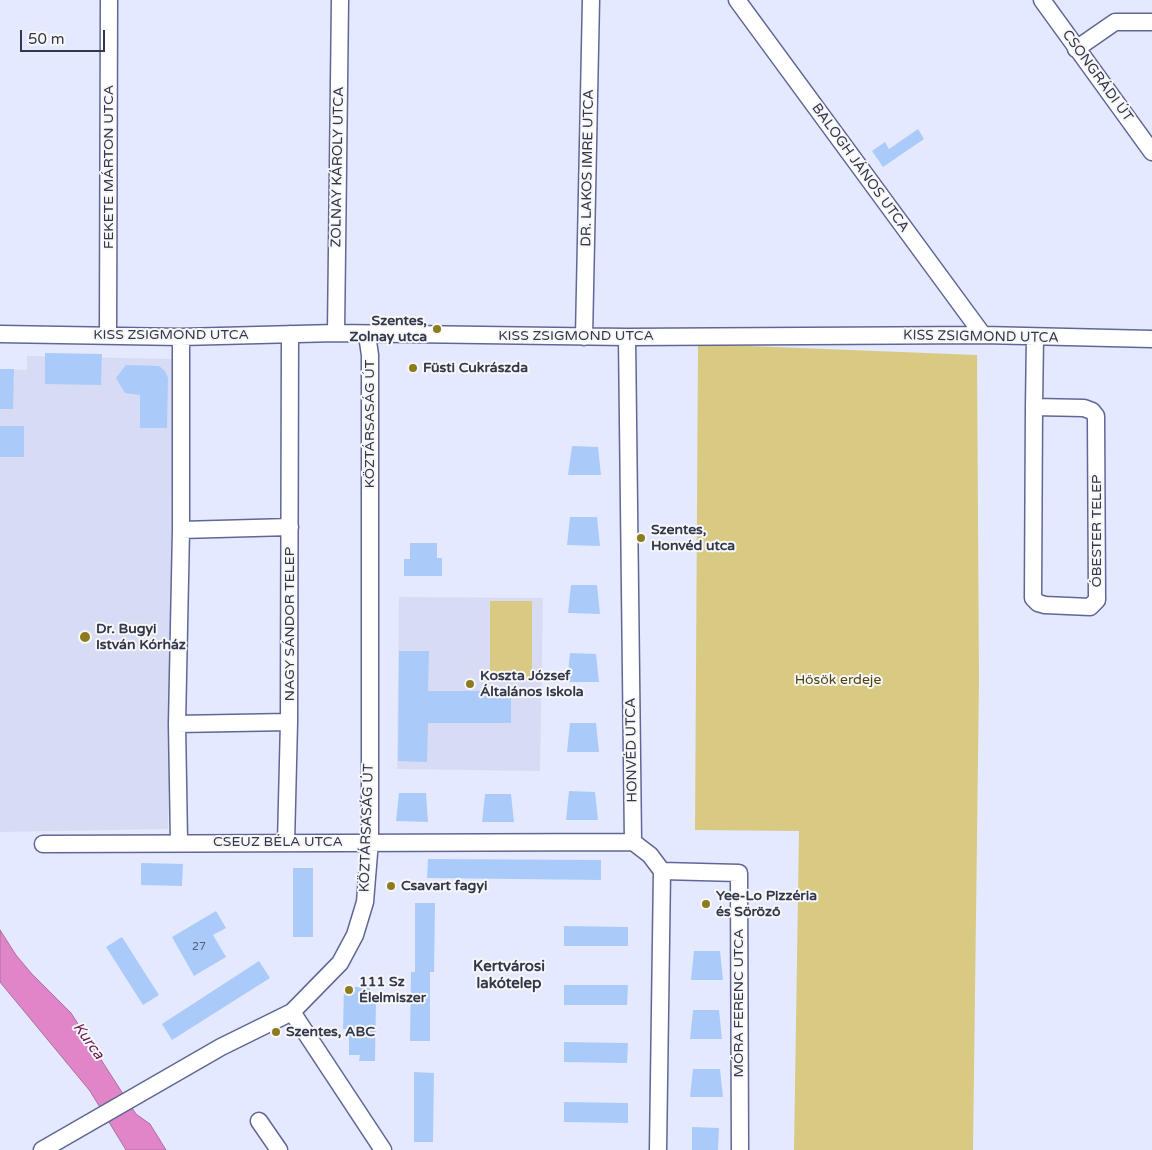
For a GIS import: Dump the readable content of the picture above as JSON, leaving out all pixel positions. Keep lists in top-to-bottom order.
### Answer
{
  "streets": {
    "street": [
      "CSONGRÁDI ÚT",
      "FEKETE MÁRTON UTCA",
      "ZOLNAY KÁROLY UTCA",
      "DR. LAKOS IMRE UTCA",
      "BALOGH JÁNOS UTCA",
      "KISS ZSIGMOND UTCA",
      "KÖZTÁRSASÁG ÚT",
      "ÓBESTER TELEP",
      "NAGY SÁNDOR TELEP",
      "HONVÉD UTCA",
      "CSEUZ BÉLA UTCA",
      "MÓRA FERENC UTCA"
    ]
  },
  "crossings": [
    ["FEKETE MÁRTON UTCA", "KISS ZSIGMOND UTCA"],
    ["ZOLNAY KÁROLY UTCA", "KISS ZSIGMOND UTCA"],
    ["DR. LAKOS IMRE UTCA", "KISS ZSIGMOND UTCA"],
    ["BALOGH JÁNOS UTCA", "KISS ZSIGMOND UTCA"],
    ["KISS ZSIGMOND UTCA", "KÖZTÁRSASÁG ÚT"],
    ["KISS ZSIGMOND UTCA", "ÓBESTER TELEP"],
    ["KISS ZSIGMOND UTCA", "NAGY SÁNDOR TELEP"],
    ["KISS ZSIGMOND UTCA", "HONVÉD UTCA"],
    ["KÖZTÁRSASÁG ÚT", "CSEUZ BÉLA UTCA"],
    ["NAGY SÁNDOR TELEP", "CSEUZ BÉLA UTCA"],
    ["HONVÉD UTCA", "CSEUZ BÉLA UTCA"]
  ],
  "districts": ["Kertvárosi lakótelep"],
  "water": ["Kurca"],
  "parks": ["Hősök erdeje"],
  "places": [
    "Szentes, Zolnay utca",
    "Füsti Cukrászda",
    "Szentes, Honvéd utca",
    "Dr. Bugyi István Kórház",
    "Koszta József Általános Iskola",
    "Csavart fagyi",
    "Yee-Lo Pizzéria és Söröző",
    "111 Sz Élelmiszer",
    "Szentes, ABC"
  ],
  "house_numbers": ["27"],
  "scale_bar": "50 m"
}
